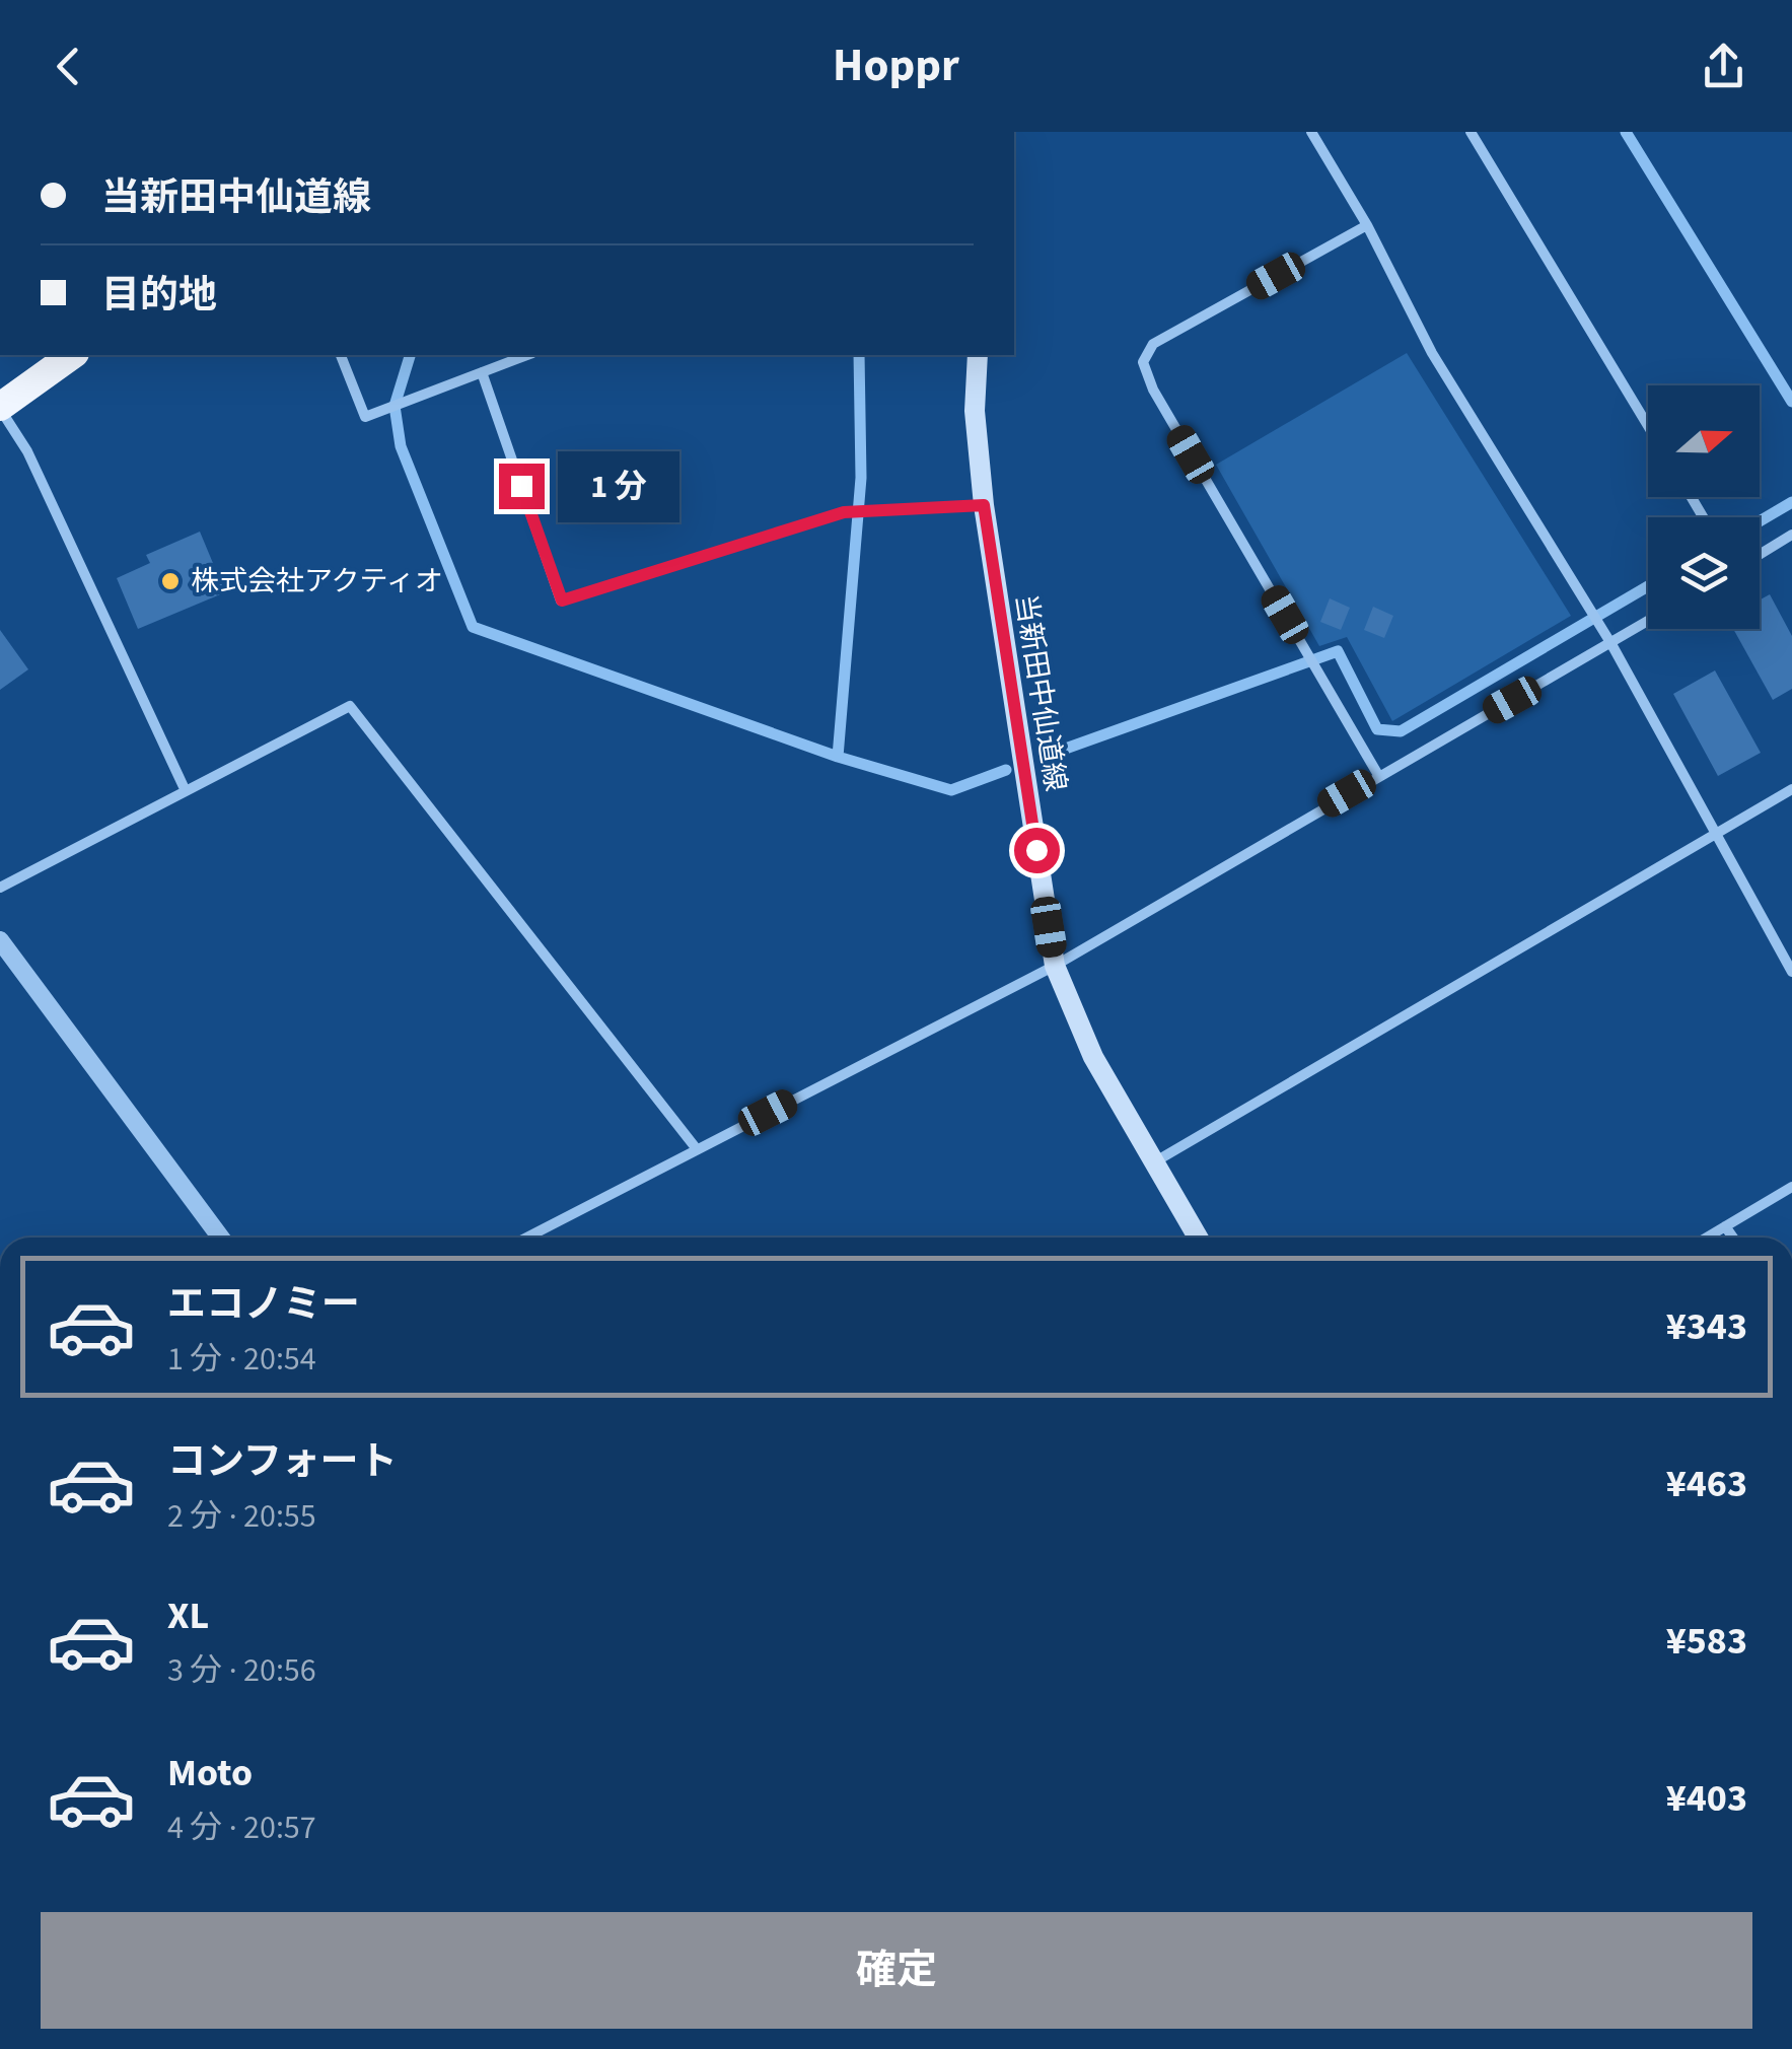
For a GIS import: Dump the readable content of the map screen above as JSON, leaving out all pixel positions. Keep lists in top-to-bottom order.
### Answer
{
  "streets": {
    "main road": ["当新田中仙道線"]
  },
  "places": ["株式会社アクティオ"],
  "north": "right",
  "page": {
    "header": "Hoppr",
    "banner": ["当新田中仙道線", "目的地"],
    "bubble": "1 分",
    "list": [
      {
        "name": "エコノミー",
        "note": "1 分 · 20:54",
        "value": "¥343"
      },
      {
        "name": "コンフォート",
        "note": "2 分 · 20:55",
        "value": "¥463"
      },
      {
        "name": "XL",
        "note": "3 分 · 20:56",
        "value": "¥583"
      },
      {
        "name": "Moto",
        "note": "4 分 · 20:57",
        "value": "¥403"
      }
    ],
    "buttons": "確定"
  }
}
